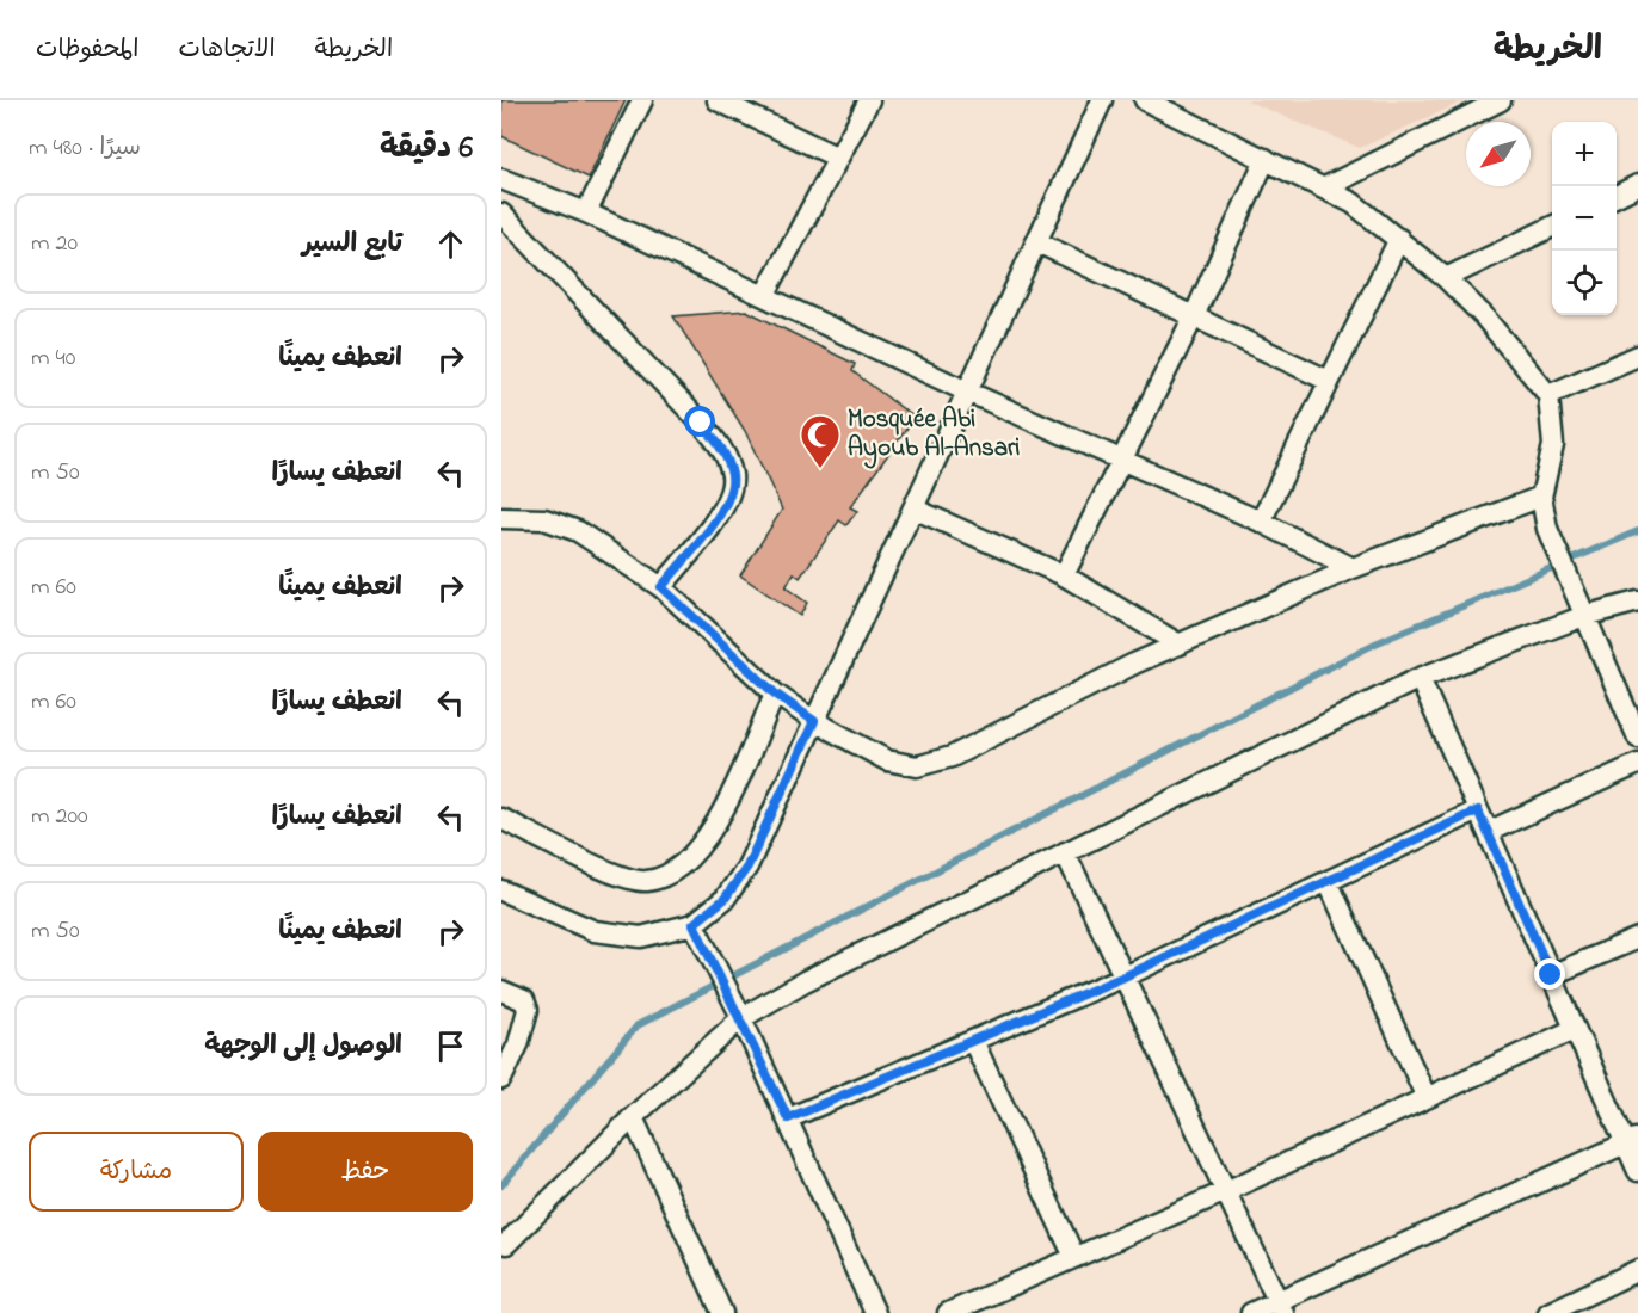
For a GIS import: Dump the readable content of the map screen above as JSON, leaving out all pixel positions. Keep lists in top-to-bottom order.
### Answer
{
  "places": {
    "mosque": ["Mosquée Abi Ayoub Al-Ansari"]
  },
  "north": "bottom left",
  "page": {
    "header": "الخريطة",
    "nav": ["الخريطة", "الاتجاهات", "المحفوظات"],
    "heading": ["6 دقيقة", "سيرًا · 480 m"],
    "map_buttons": ["+", "−"],
    "list": [
      ["تابع السير", "20 m"],
      ["انعطف يمينًا", "40 m"],
      ["انعطف يسارًا", "50 m"],
      ["انعطف يمينًا", "60 m"],
      ["انعطف يسارًا", "60 m"],
      ["انعطف يسارًا", "200 m"],
      ["انعطف يمينًا", "50 m"],
      "الوصول إلى الوجهة"
    ],
    "buttons": ["حفظ", "مشاركة"]
  }
}
